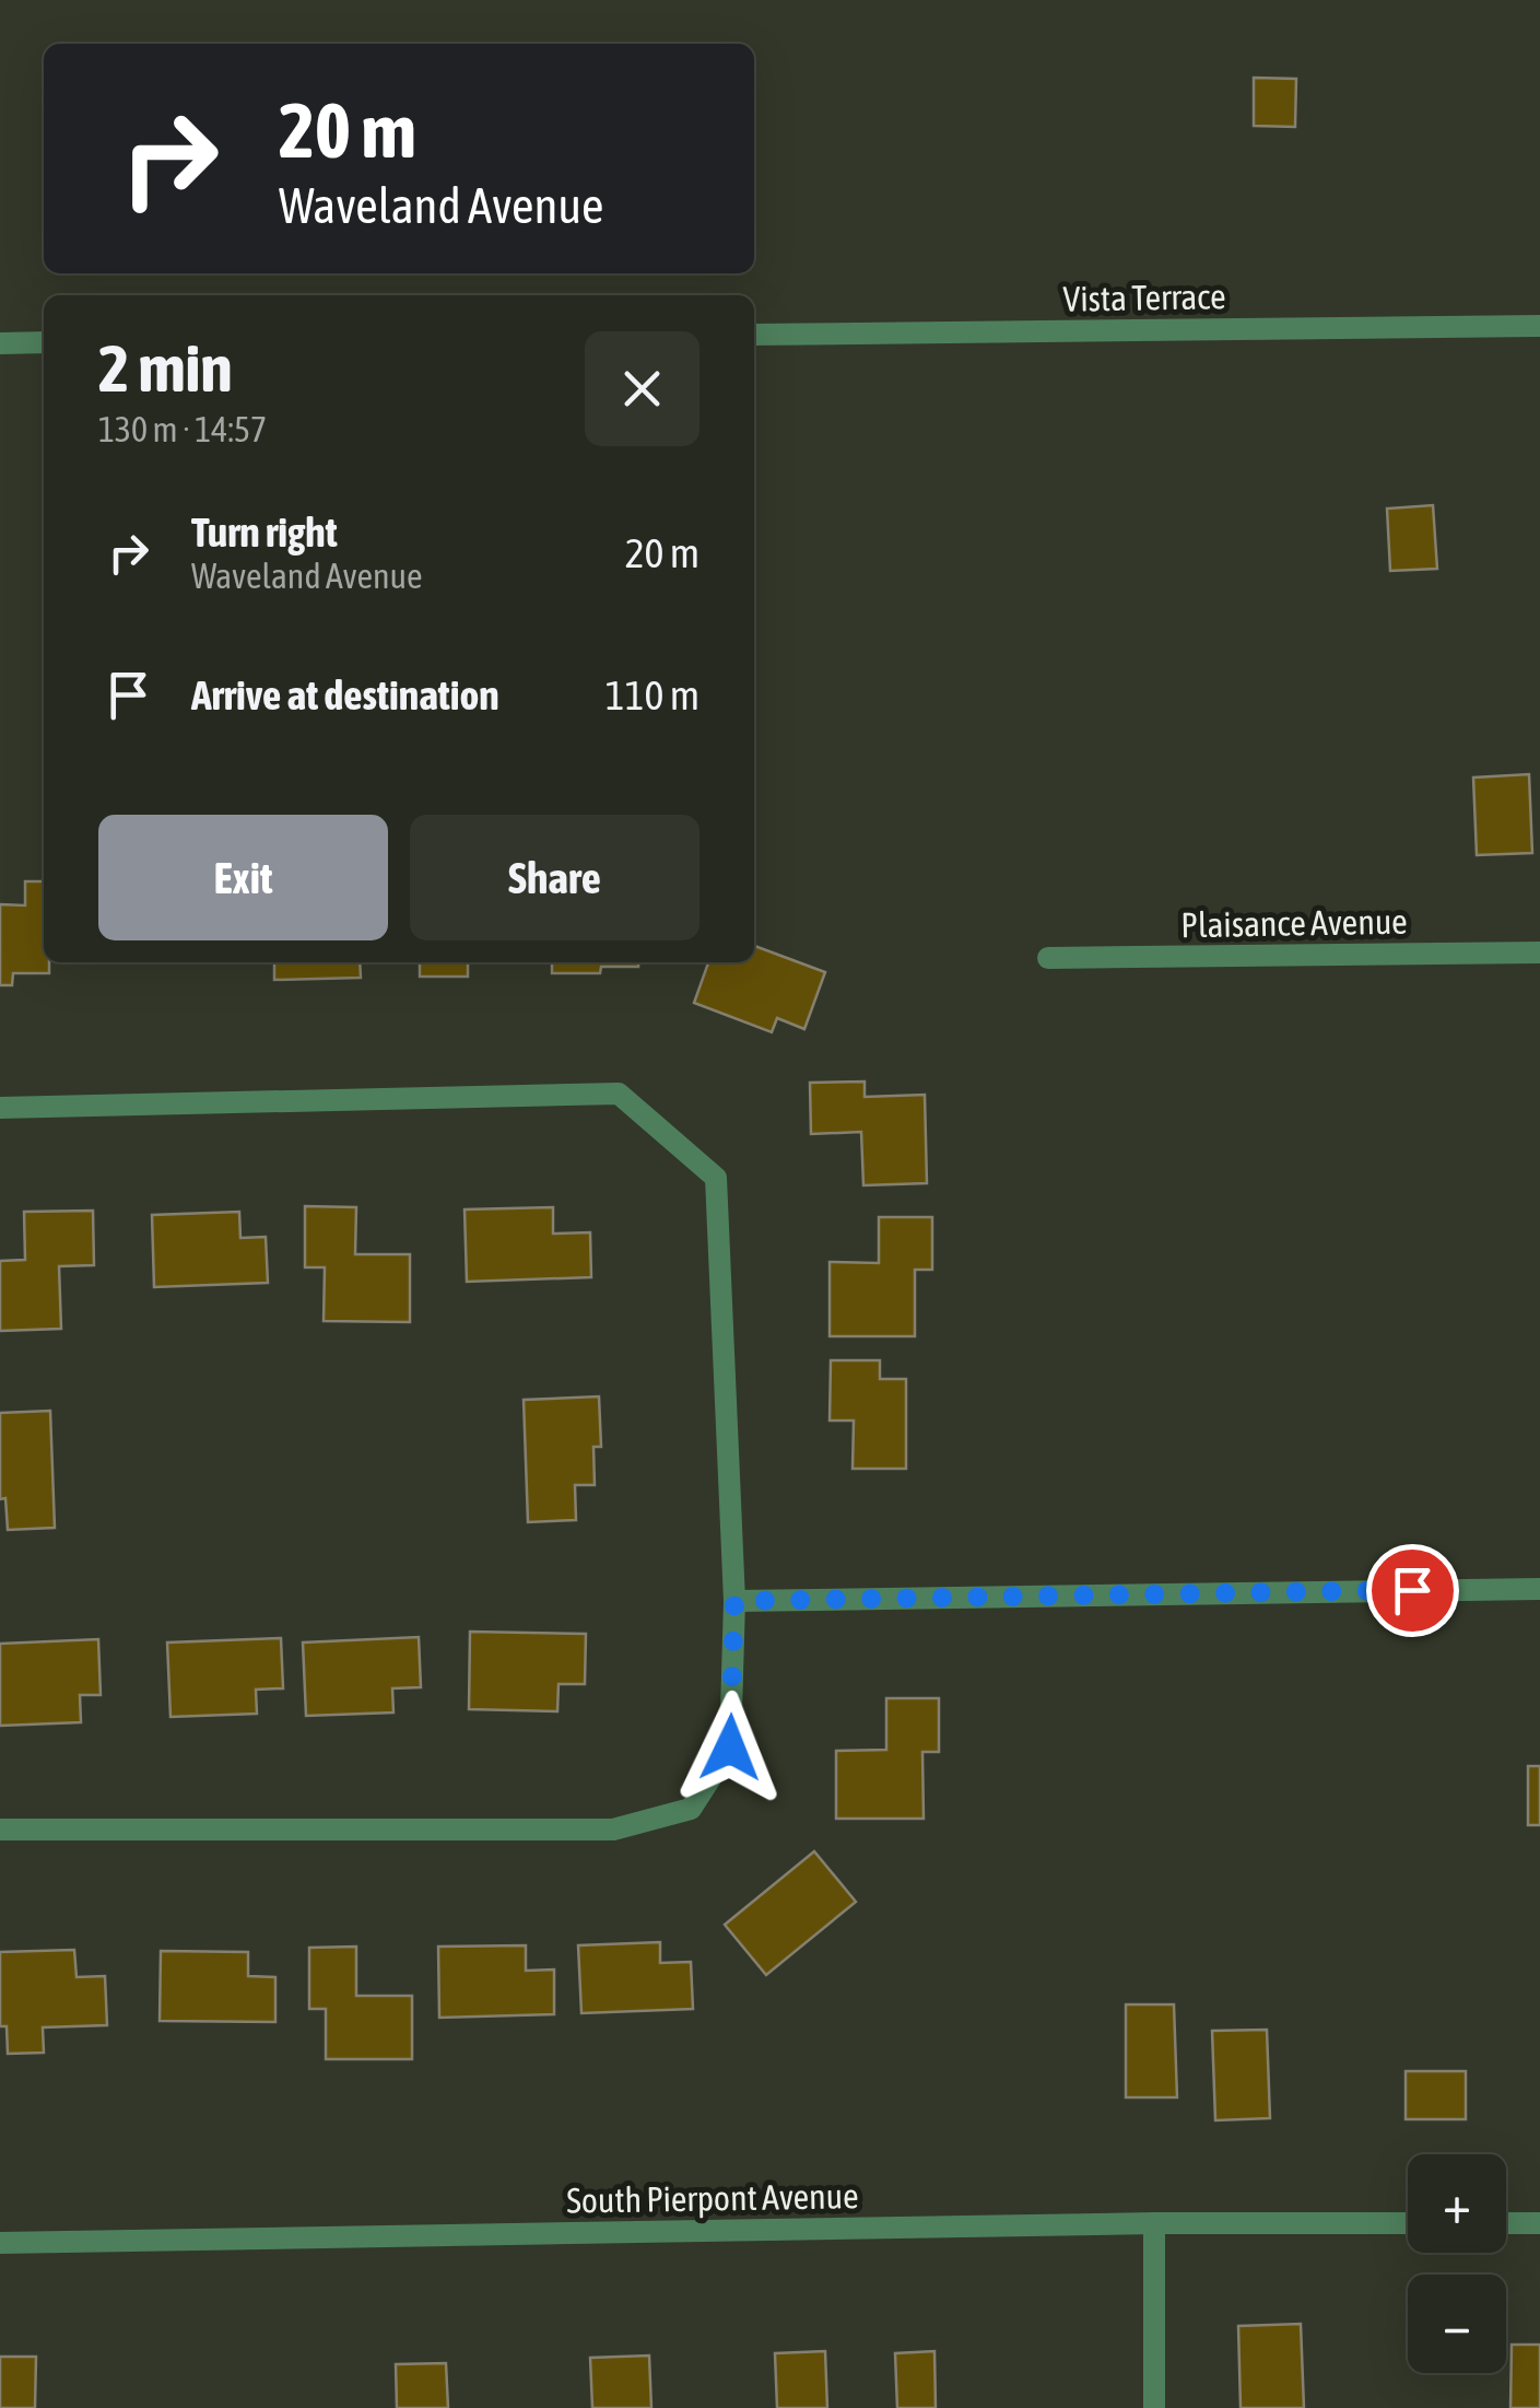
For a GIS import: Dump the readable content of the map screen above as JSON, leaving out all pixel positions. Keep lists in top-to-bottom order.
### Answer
{
  "streets": {
    "street": ["Vista Terrace", "Plaisance Avenue", "South Pierpont Avenue"]
  },
  "page": {
    "turn": ["20 m", "Waveland Avenue"],
    "heading": ["2 min", "130 m · 14:57"],
    "list": [
      {
        "name": "Turn right",
        "note": "Waveland Avenue",
        "value": "20 m"
      },
      {
        "name": "Arrive at destination",
        "value": "110 m"
      }
    ],
    "buttons": ["Exit", "Share"],
    "map_buttons": ["+", "−"]
  }
}
